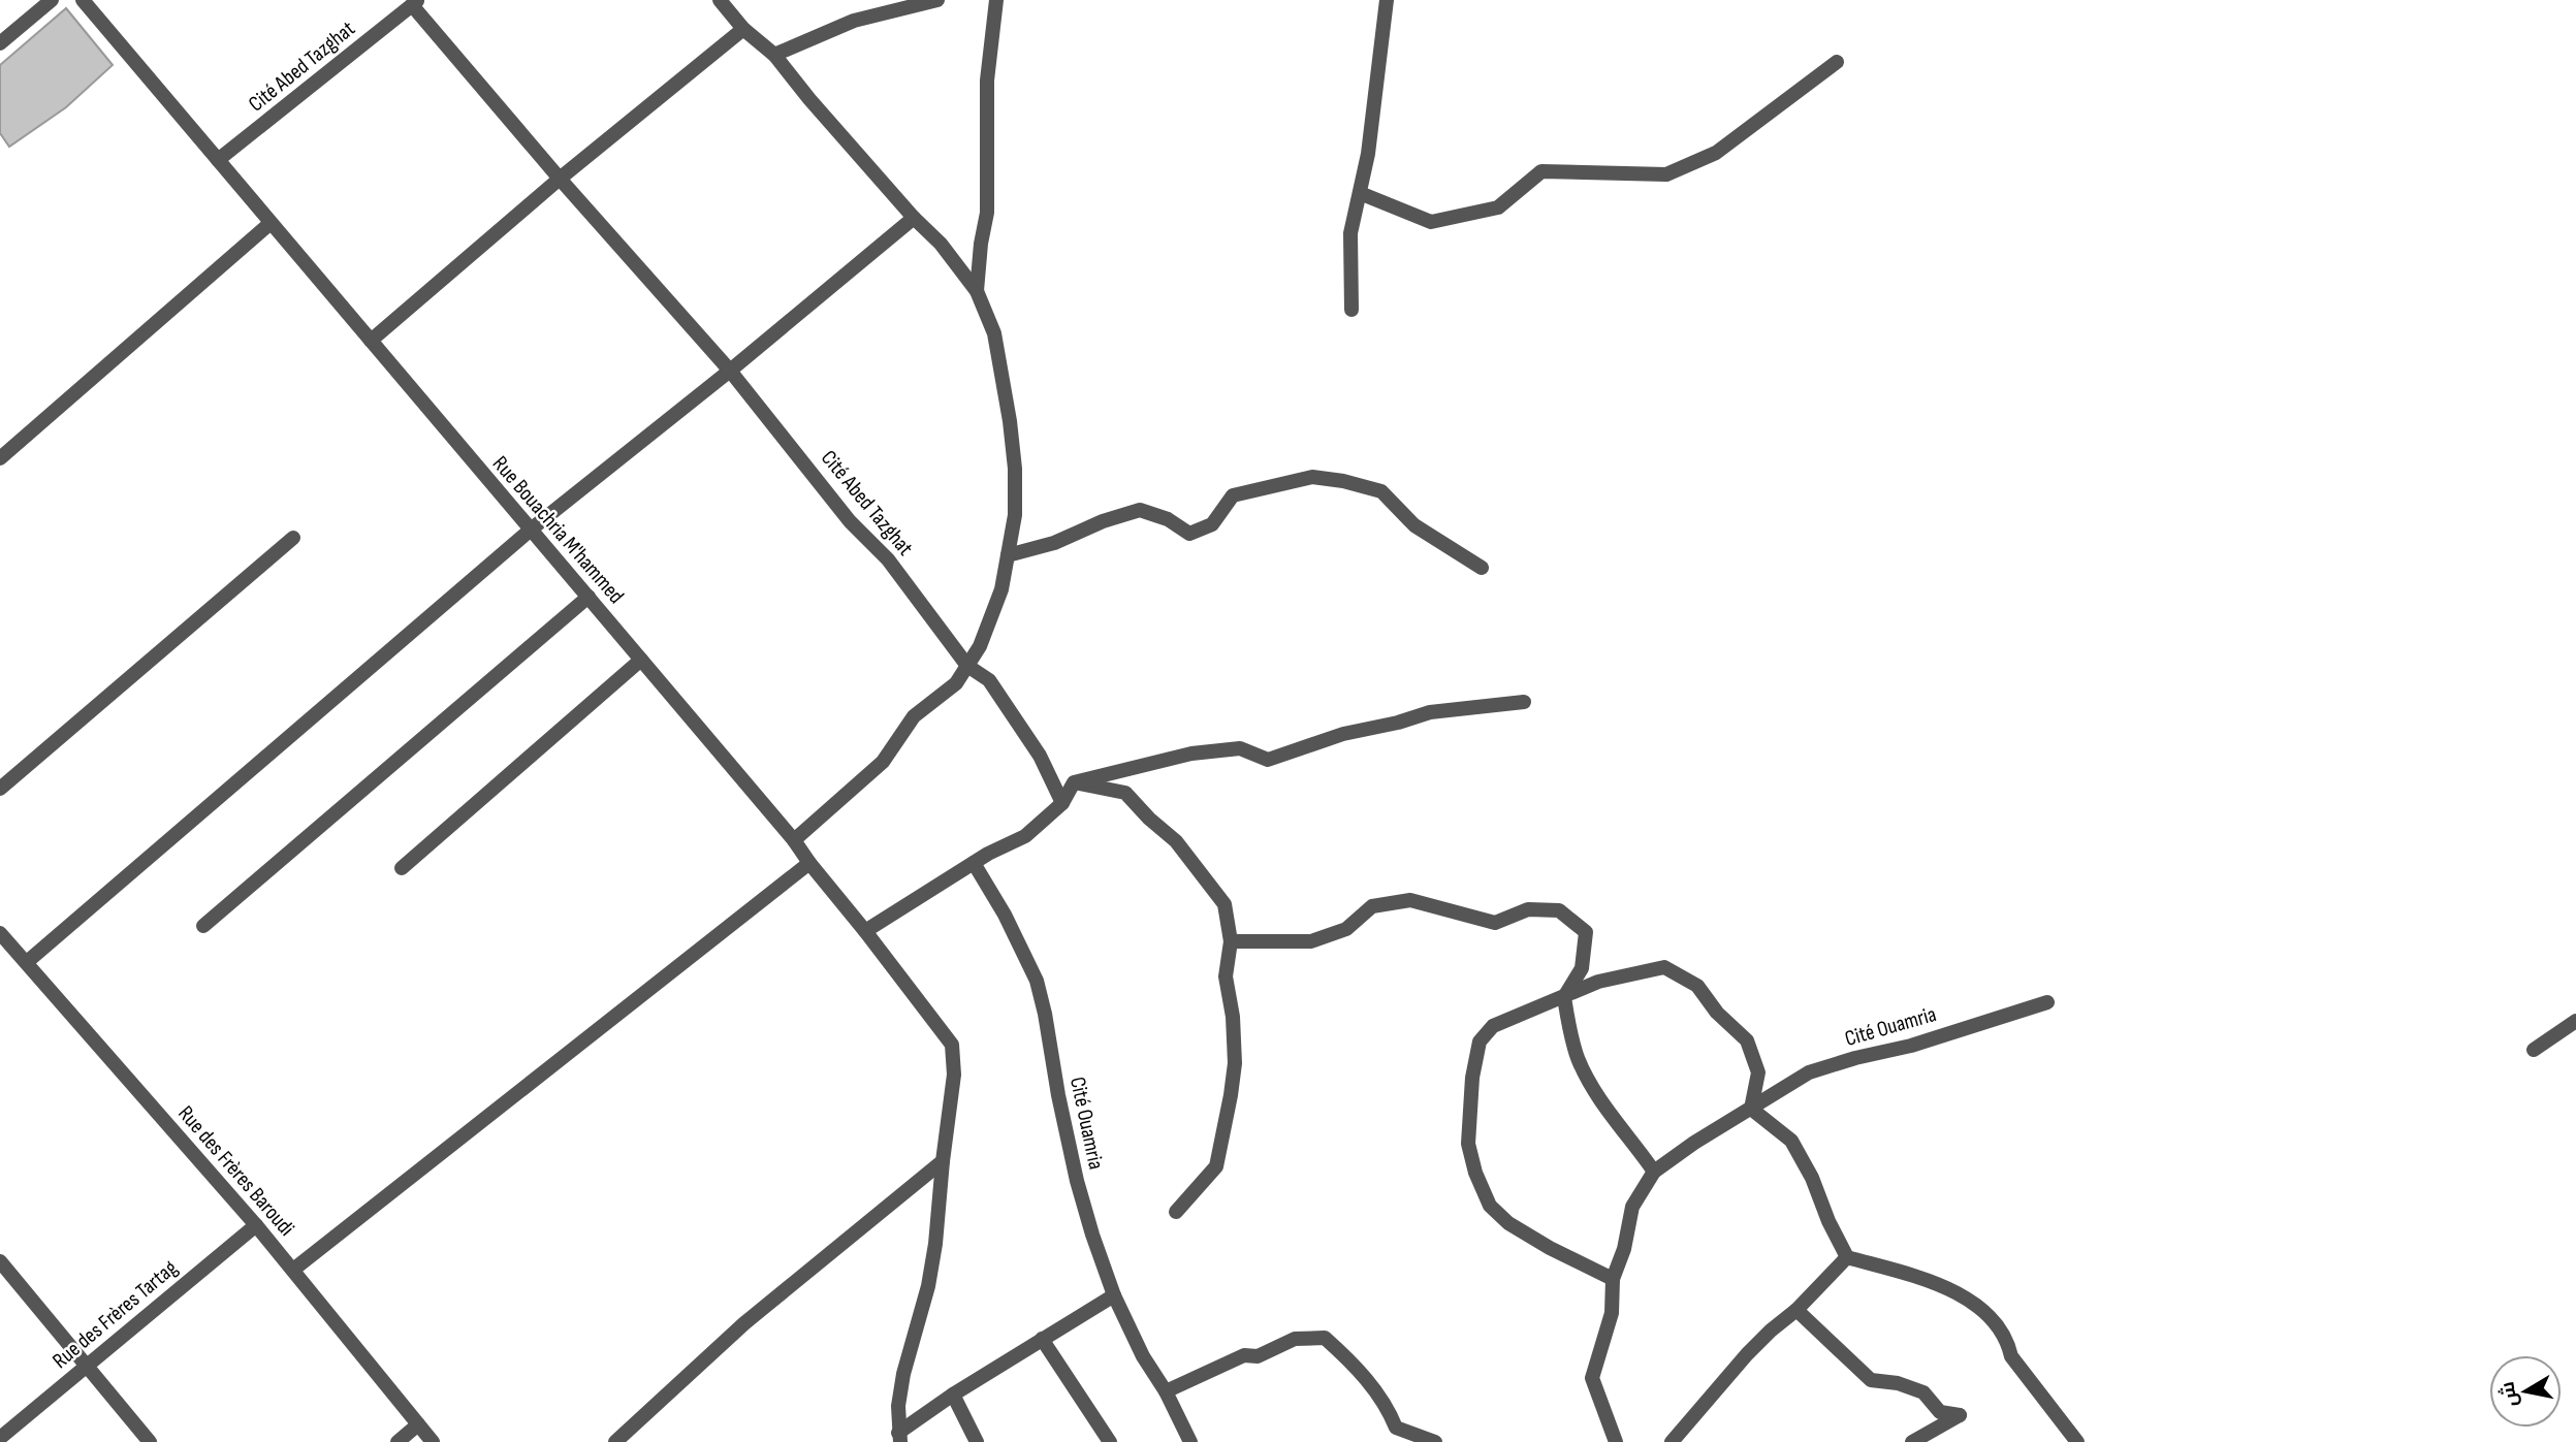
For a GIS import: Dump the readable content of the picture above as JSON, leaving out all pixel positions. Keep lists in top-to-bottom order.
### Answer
{
  "streets": {
    "street": [
      "Cité Abed Tazghat",
      "Rue Bouachria M'hammed",
      "Cité Ouamria",
      "Rue des Frères Baroudi",
      "Rue des Frères Tartag"
    ]
  },
  "crossings": [
    ["Cité Abed Tazghat", "Rue Bouachria M'hammed"],
    ["Rue des Frères Baroudi", "Rue des Frères Tartag"]
  ],
  "north": "left"
}
